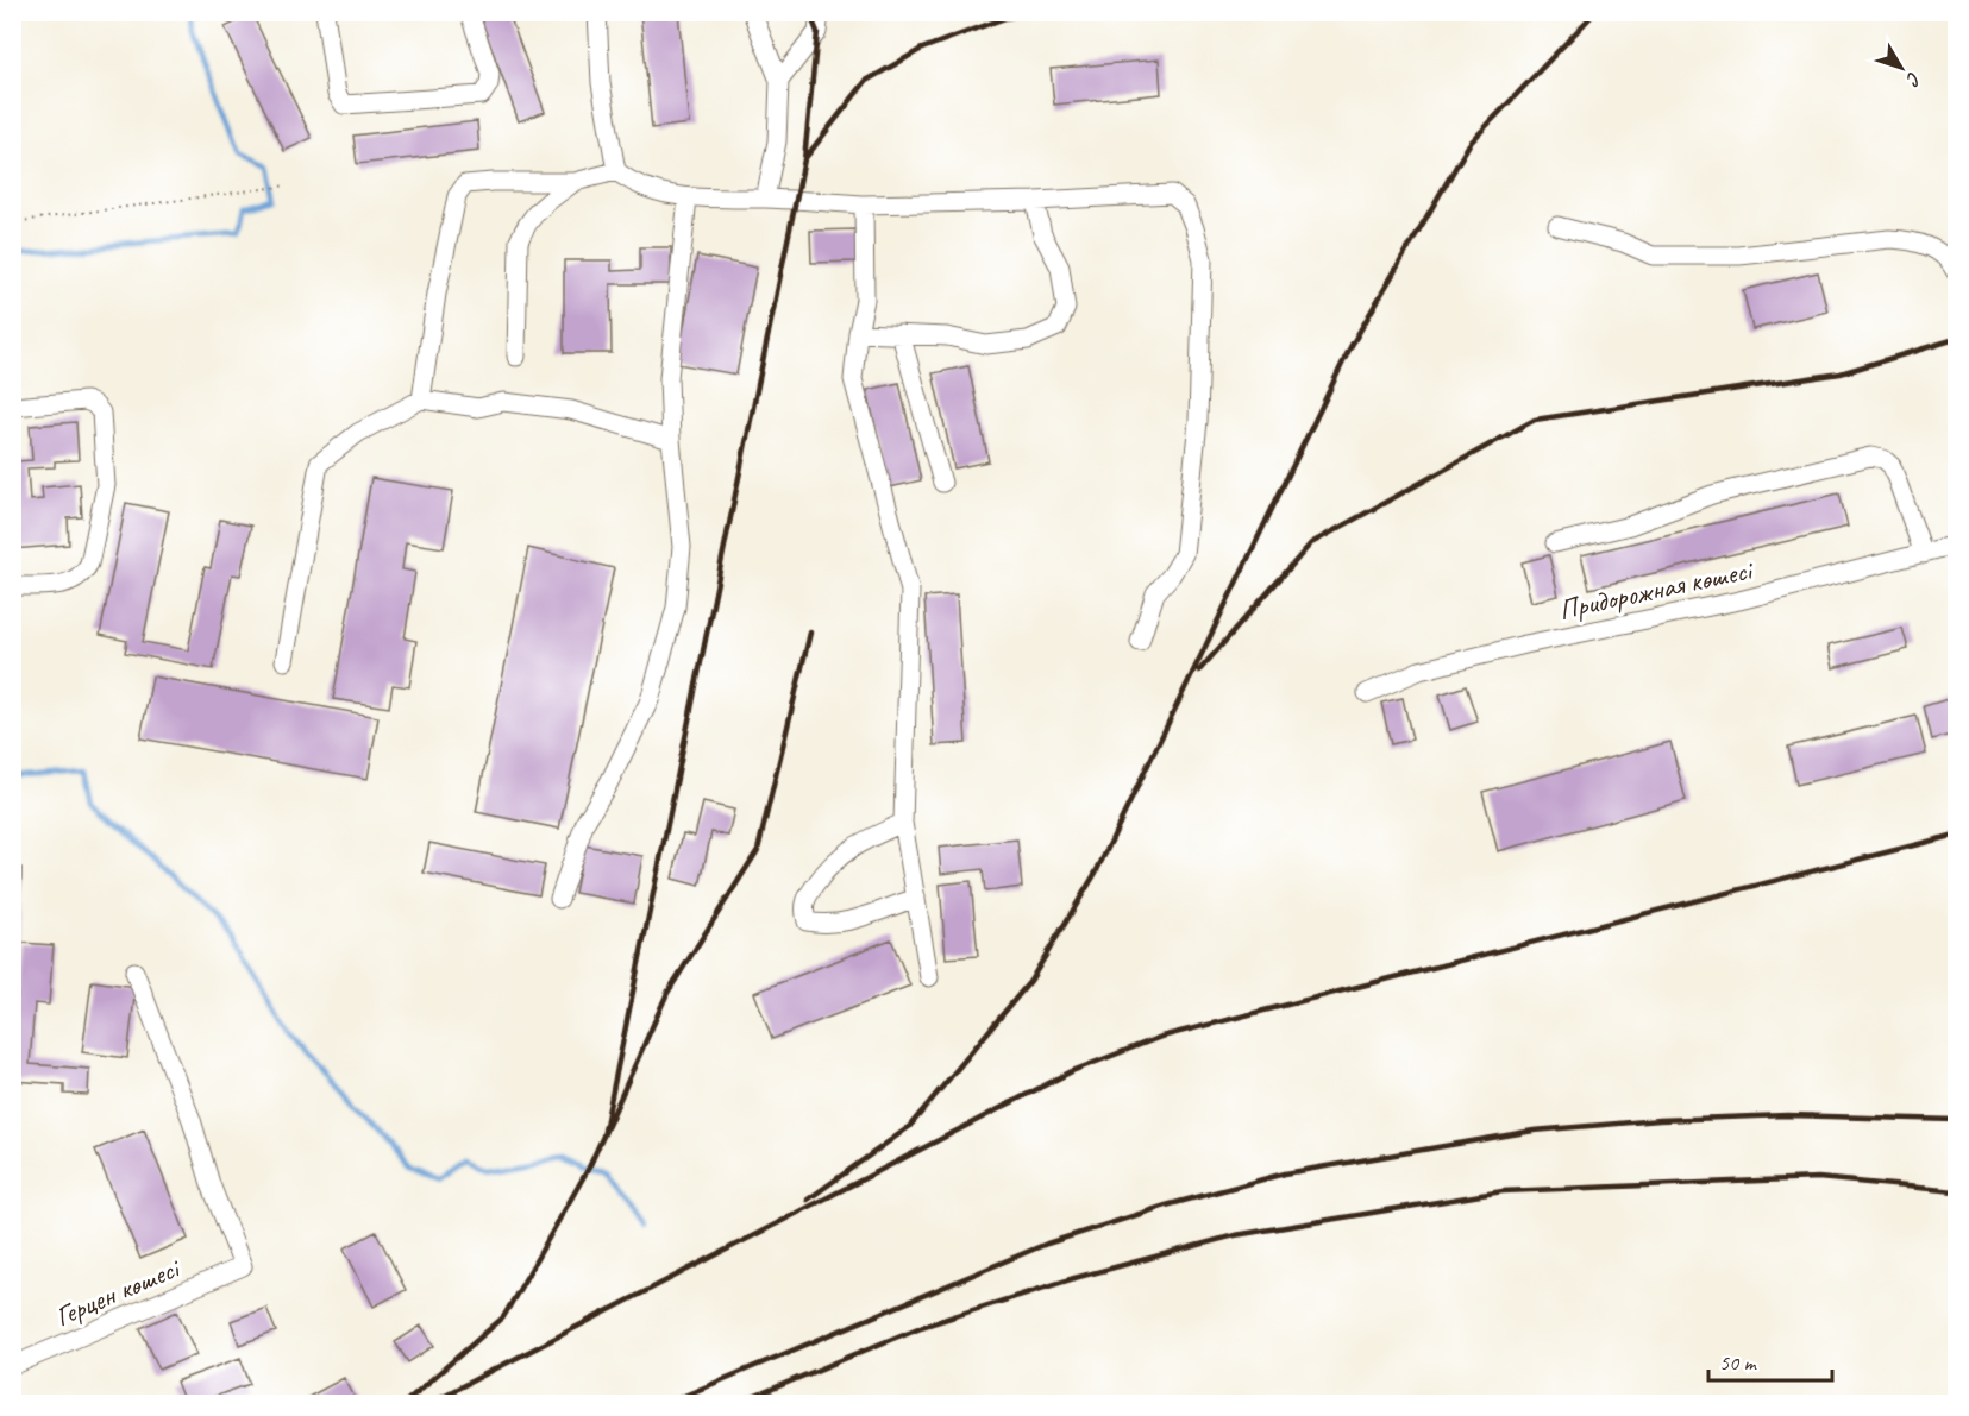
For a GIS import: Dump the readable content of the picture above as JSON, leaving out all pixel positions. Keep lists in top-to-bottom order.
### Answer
{
  "streets": {
    "lane": ["Придорожная көшесі", "Герцен көшесі"]
  },
  "scale_bar": "50 m",
  "north": "bottom right"
}
